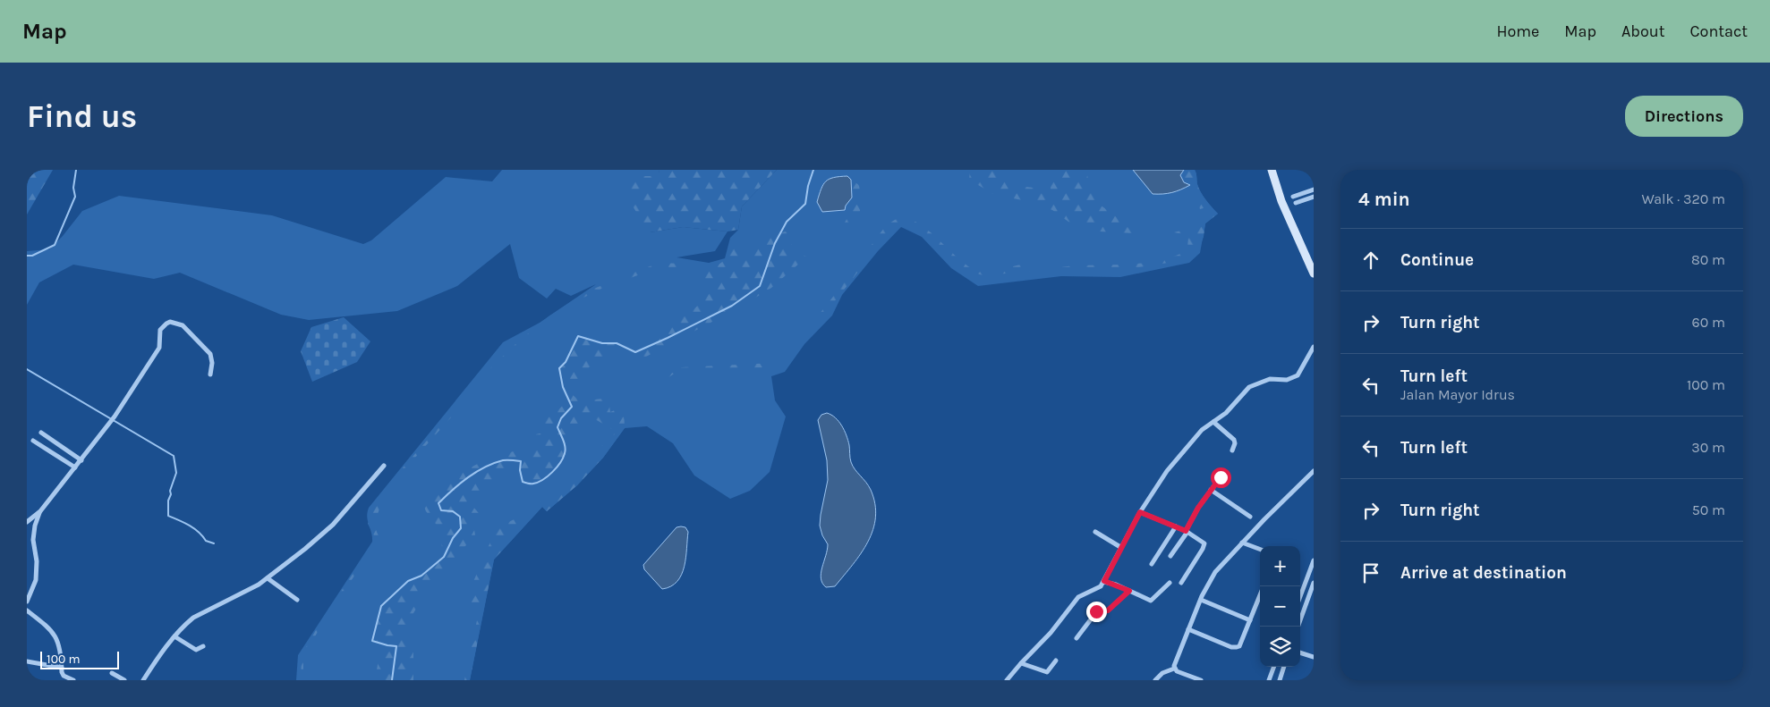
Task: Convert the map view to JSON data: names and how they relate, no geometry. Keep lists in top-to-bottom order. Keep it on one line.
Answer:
{"scale_bar":"100 m","page":{"header":"Map","nav":["Home","Map","About","Contact"],"buttons":"Directions","title":"Find us","heading":["4 min","Walk · 320 m"],"list":[["Continue","80 m"],["Turn right","60 m"],["Turn left","Jalan Mayor Idrus","100 m"],["Turn left","30 m"],["Turn right","50 m"],"Arrive at destination"],"map_buttons":["+","−"],"scale":"100 m"}}
